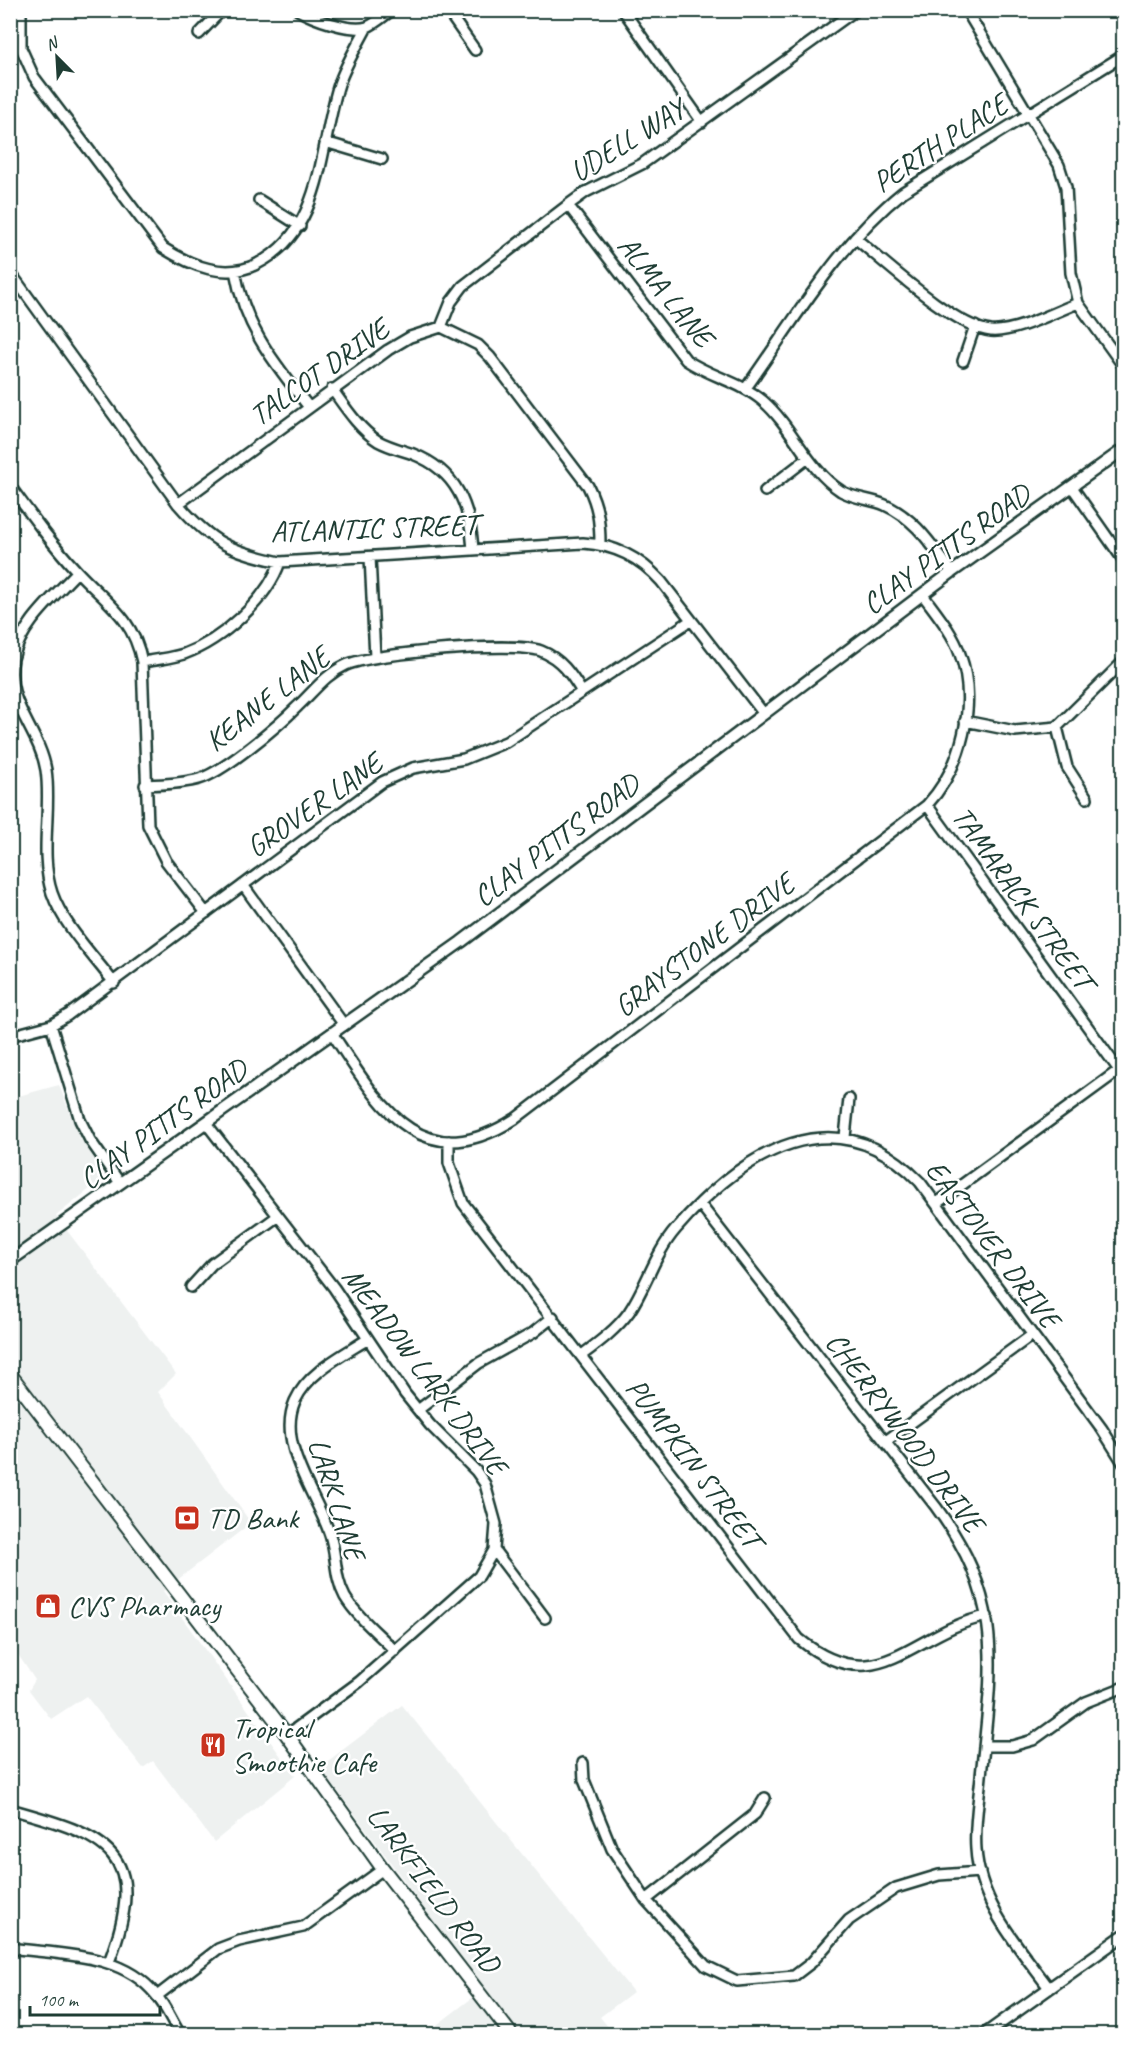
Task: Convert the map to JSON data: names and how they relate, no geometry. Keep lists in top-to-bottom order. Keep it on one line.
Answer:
{"streets":{"main road":["LARKFIELD ROAD"],"street":["UDELL WAY","PERTH PLACE","ALMA LANE","TALCOT DRIVE","ATLANTIC STREET","CLAY PITTS ROAD","KEANE LANE","GROVER LANE","TAMARACK STREET","GRAYSTONE DRIVE","EASTOVER DRIVE","MEADOW LARK DRIVE","CHERRYWOOD DRIVE","PUMPKIN STREET","LARK LANE"]},"crossings":[["UDELL WAY","ALMA LANE"],["UDELL WAY","TALCOT DRIVE"],["PERTH PLACE","ALMA LANE"],["ALMA LANE","CLAY PITTS ROAD"],["TALCOT DRIVE","ATLANTIC STREET"],["ATLANTIC STREET","CLAY PITTS ROAD"],["ATLANTIC STREET","GROVER LANE"],["CLAY PITTS ROAD","GRAYSTONE DRIVE"],["CLAY PITTS ROAD","MEADOW LARK DRIVE"],["KEANE LANE","GROVER LANE"],["TAMARACK STREET","GRAYSTONE DRIVE"],["GRAYSTONE DRIVE","PUMPKIN STREET"],["EASTOVER DRIVE","CHERRYWOOD DRIVE"],["EASTOVER DRIVE","PUMPKIN STREET"],["MEADOW LARK DRIVE","LARK LANE"],["MEADOW LARK DRIVE","LARKFIELD ROAD"],["CHERRYWOOD DRIVE","PUMPKIN STREET"]],"places":{"bank":["TD Bank"],"shop":["CVS Pharmacy"],"restaurant":["Tropical Smoothie Cafe"]},"scale_bar":"100 m","north":"top left"}
